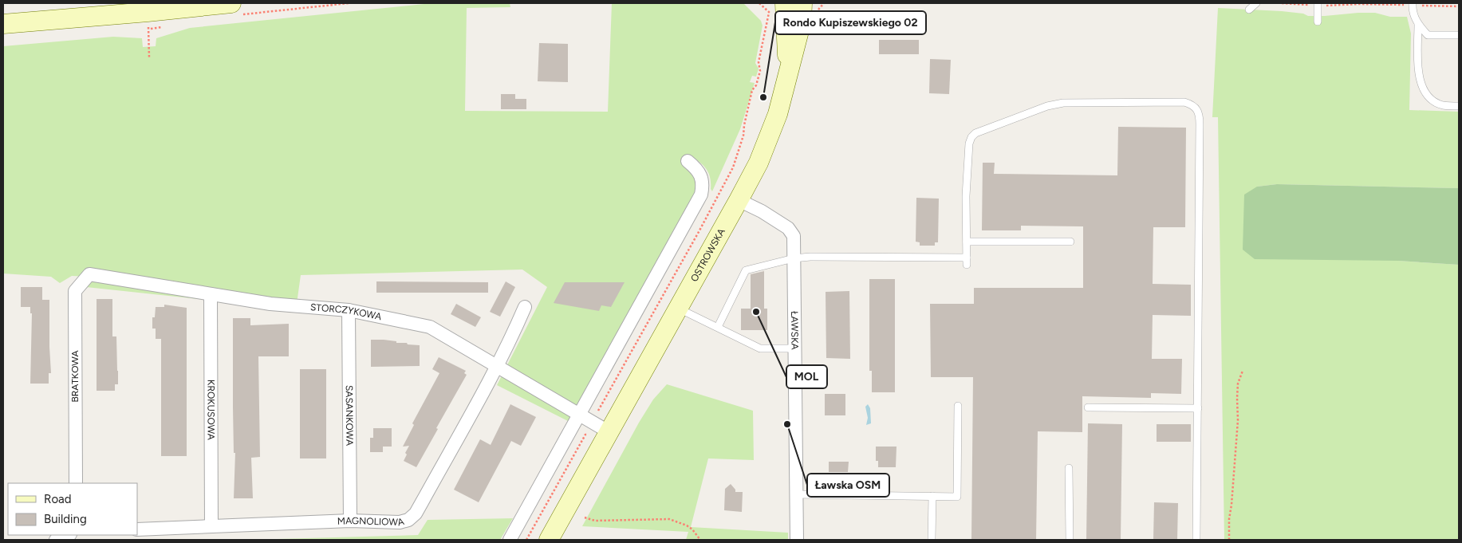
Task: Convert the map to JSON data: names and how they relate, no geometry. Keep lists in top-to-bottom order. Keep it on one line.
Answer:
{"streets":{"main road":["OSTROWSKA"],"street":["STORCZYKOWA","ŁAWSKA","BRATKOWA","KROKUSOWA","SASANKOWA","MAGNOLIOWA"]},"crossings":[["OSTROWSKA","ŁAWSKA"],["STORCZYKOWA","BRATKOWA"],["STORCZYKOWA","KROKUSOWA"],["STORCZYKOWA","SASANKOWA"],["STORCZYKOWA","MAGNOLIOWA"],["KROKUSOWA","MAGNOLIOWA"],["SASANKOWA","MAGNOLIOWA"]],"places":["Rondo Kupiszewskiego 02","MOL","Ławska OSM"],"legend":["Road","Building"]}
